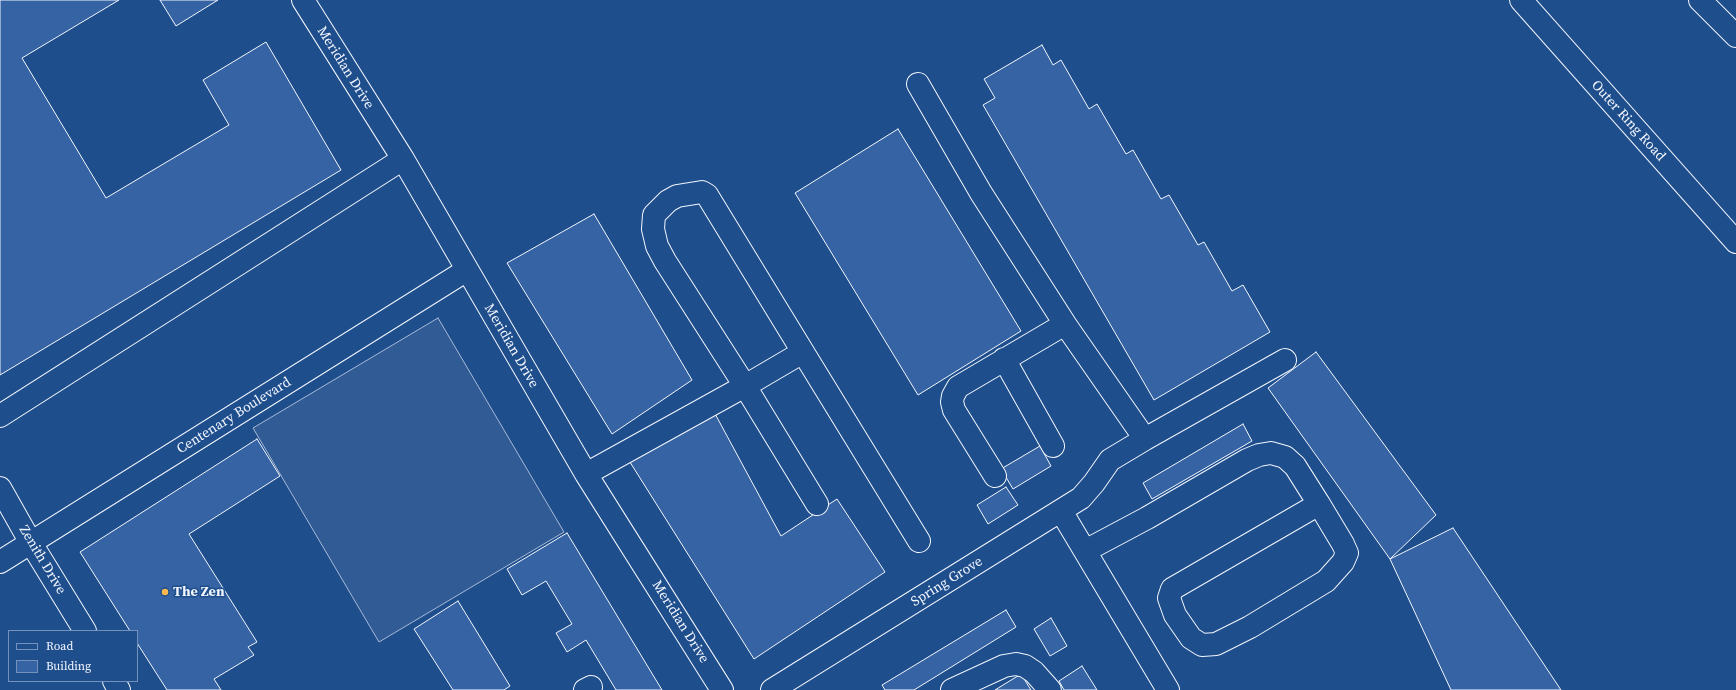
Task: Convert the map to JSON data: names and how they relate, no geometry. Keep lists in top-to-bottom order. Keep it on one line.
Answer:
{"streets":{"main road":["Meridian Drive","Outer Ring Road","Centenary Boulevard","Zenith Drive","Spring Grove"]},"crossings":[["Meridian Drive","Centenary Boulevard"],["Centenary Boulevard","Zenith Drive"]],"places":["The Zen"],"legend":["Road","Building"]}
